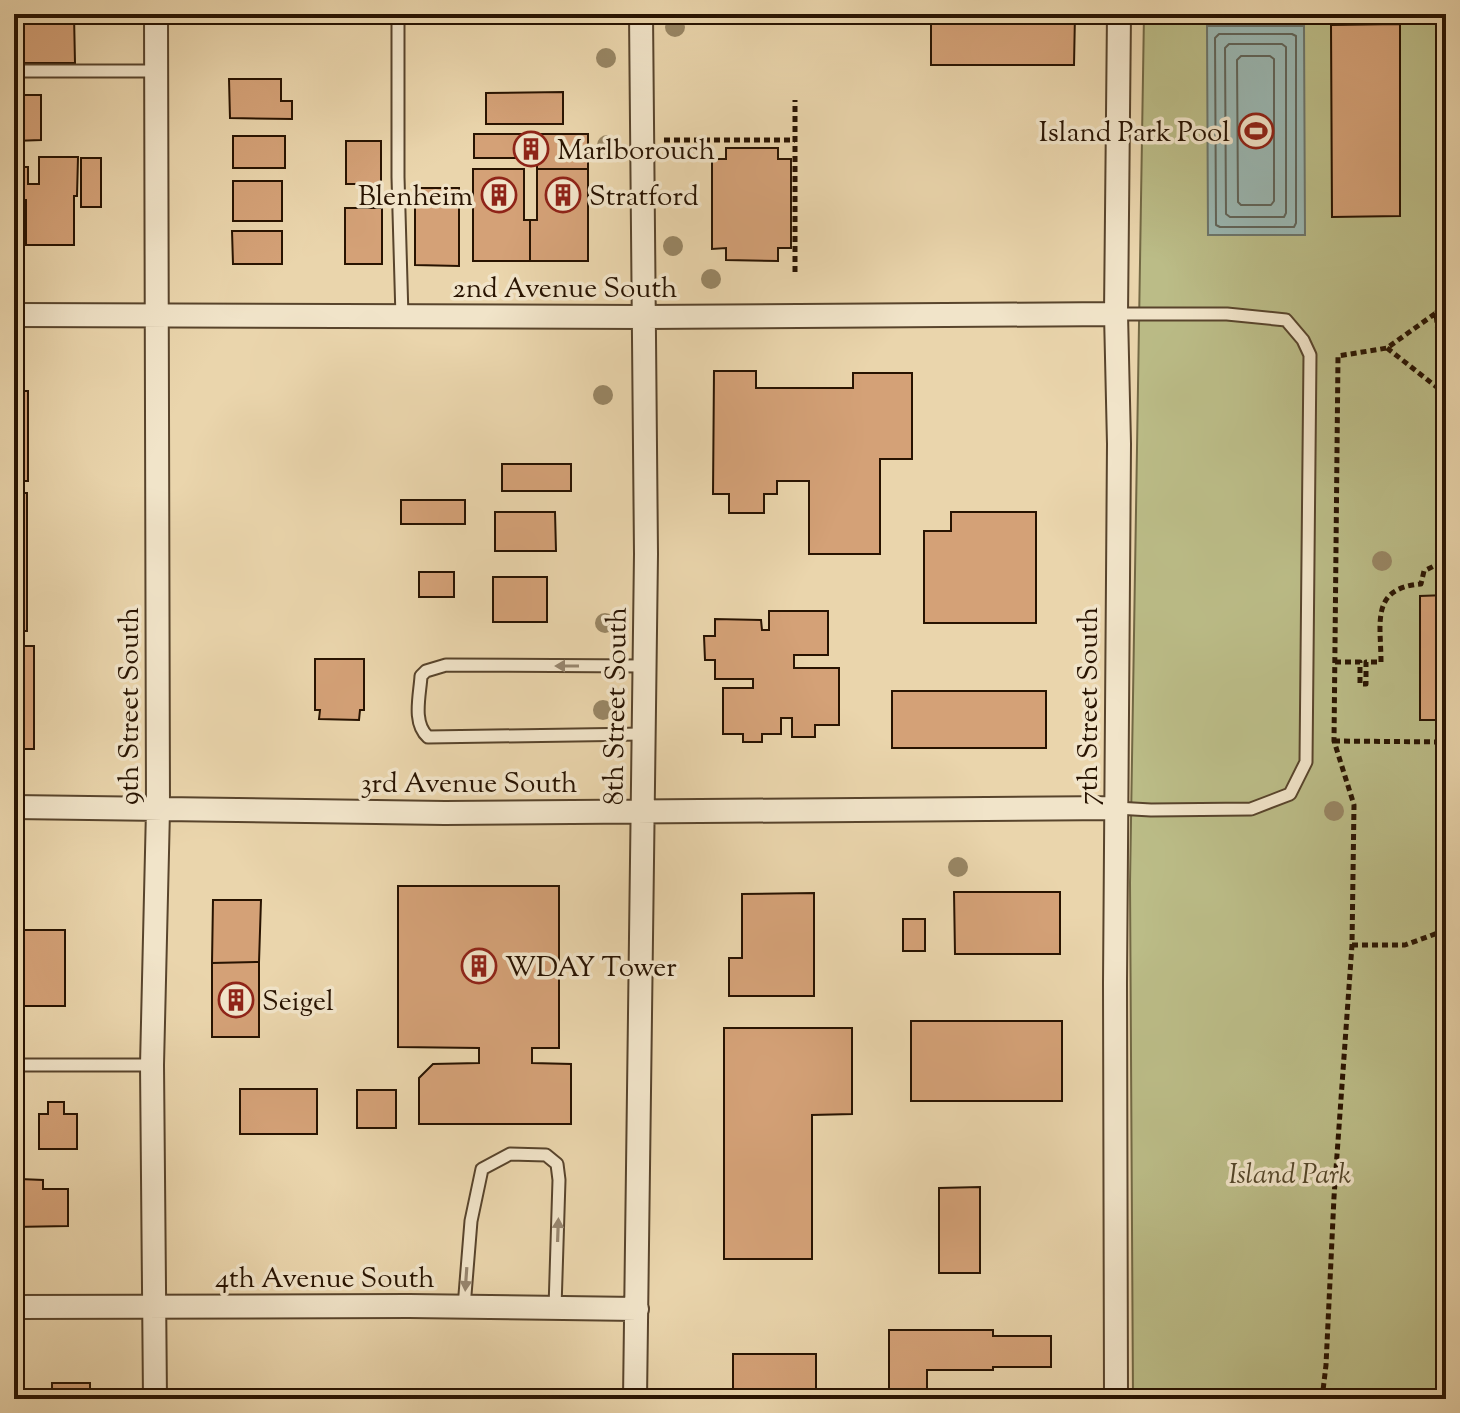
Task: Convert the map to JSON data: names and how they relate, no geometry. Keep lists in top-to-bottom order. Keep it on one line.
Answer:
{"streets":{"street":["2nd Avenue South","9th Street South","8th Street South","7th Street South","3rd Avenue South","4th Avenue South"]},"crossings":[["2nd Avenue South","9th Street South"],["2nd Avenue South","8th Street South"],["2nd Avenue South","7th Street South"],["9th Street South","3rd Avenue South"],["9th Street South","4th Avenue South"],["8th Street South","3rd Avenue South"],["8th Street South","4th Avenue South"],["7th Street South","3rd Avenue South"]],"parks":["Island Park"],"places":{"sports":["Island Park Pool"],"building":["Marlborouch","Blenheim","Stratford","WDAY Tower","Seigel"]}}
